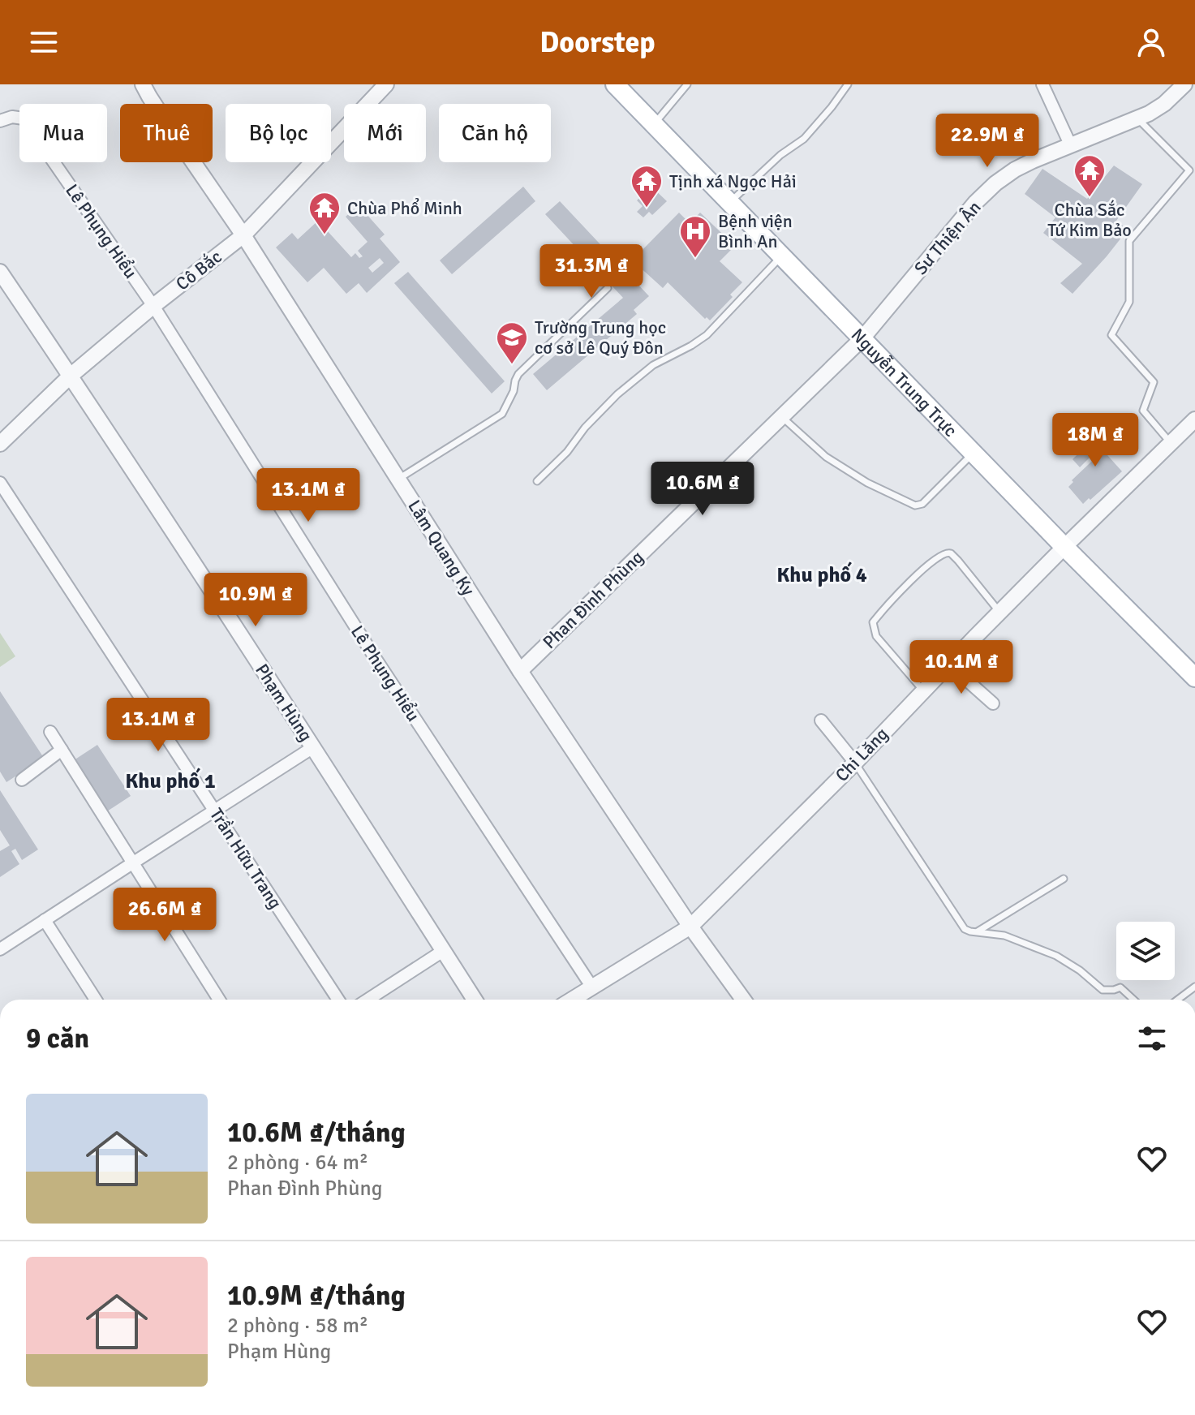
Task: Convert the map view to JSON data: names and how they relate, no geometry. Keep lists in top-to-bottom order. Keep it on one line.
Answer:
{"streets":{"main road":["Nguyễn Trung Trực"],"street":["Lê Phụng Hiểu","Sư Thiện Ân","Cô Bắc","Lâm Quang Ky","Phan Đình Phùng","Phạm Hùng","Chi Lăng","Trần Hữu Trang"]},"crossings":[["Lê Phụng Hiểu","Cô Bắc"],["Lê Phụng Hiểu","Chi Lăng"],["Sư Thiện Ân","Nguyễn Trung Trực"],["Sư Thiện Ân","Phan Đình Phùng"],["Cô Bắc","Lâm Quang Ky"],["Cô Bắc","Phạm Hùng"],["Nguyễn Trung Trực","Phan Đình Phùng"],["Nguyễn Trung Trực","Chi Lăng"],["Lâm Quang Ky","Phan Đình Phùng"],["Lâm Quang Ky","Chi Lăng"]],"districts":["Khu phố 4","Khu phố 1"],"places":{"temple":["Chùa Sắc Tứ Kim Bảo","Tịnh xá Ngọc Hải","Chùa Phổ Minh"],"hospital":["Bệnh viện Bình An"],"school or university":["Trường Trung học cơ sở Lê Quý Đôn"]},"page":{"header":"Doorstep","chip":["Mua","Thuê","Bộ lọc","Mới","Căn hộ"],"price":["22.9M ₫","31.3M ₫","18M ₫","10.6M ₫","13.1M ₫","10.9M ₫","10.1M ₫","13.1M ₫","26.6M ₫"],"heading":"9 căn","list":[{"name":"10.6M ₫/tháng","note":"2 phòng · 64 m² · Phan Đình Phùng"},{"name":"10.9M ₫/tháng","note":"2 phòng · 58 m² · Phạm Hùng"}]}}
